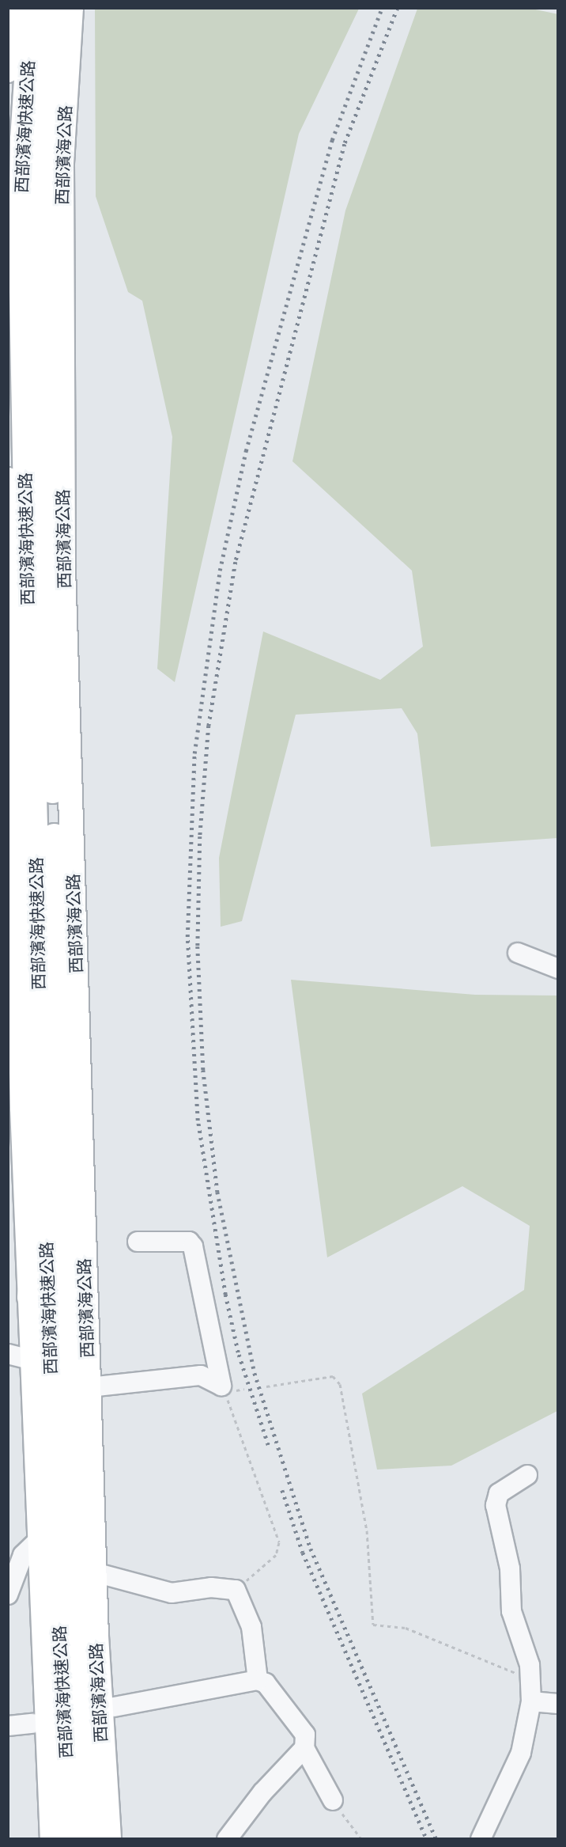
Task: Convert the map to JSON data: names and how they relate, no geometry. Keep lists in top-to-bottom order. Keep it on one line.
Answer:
{"streets":{"highway":["西部濱海快速公路"],"main road":["西部濱海公路"]}}
